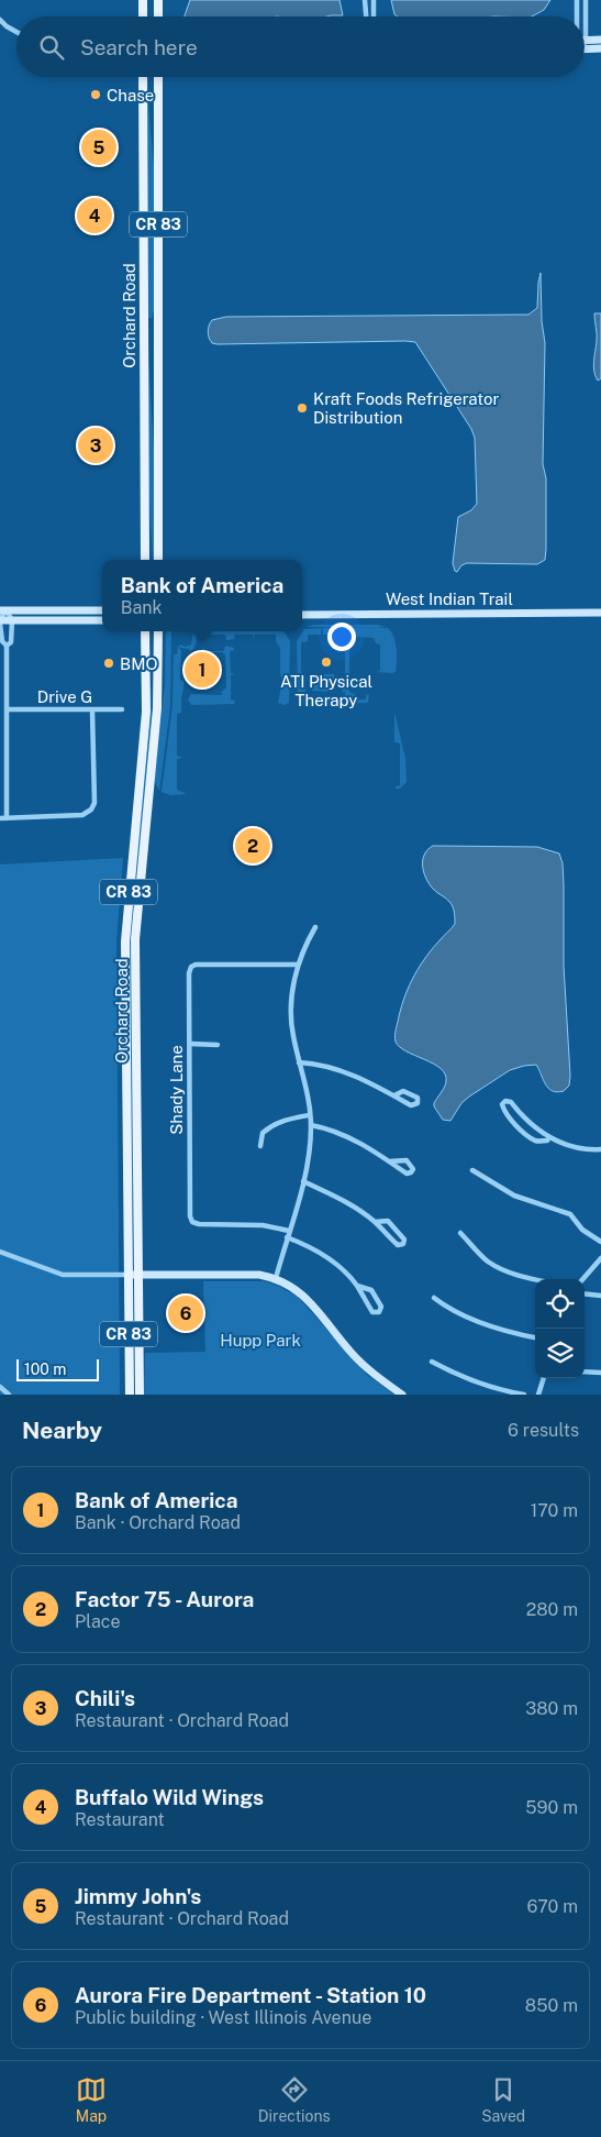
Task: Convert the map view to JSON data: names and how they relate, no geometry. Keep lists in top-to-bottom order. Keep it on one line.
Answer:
{"streets":{"main road":["CR 83","Orchard Road"],"street":["West Indian Trail","Drive G","Shady Lane"]},"parks":["Hupp Park"],"places":["Chase","Kraft Foods Refrigerator Distribution","ATI Physical Therapy","BMO"],"scale_bar":"100 m","page":{"search":"Search here","pins":["5","4","3","1","2","6"],"popup":["Bank of America","Bank"],"scale":"100 m","heading":["Nearby","6 results"],"list":[{"mark":"1","name":"Bank of America","note":"Bank · Orchard Road","value":"170 m"},{"mark":"2","name":"Factor 75 - Aurora","note":"Place","value":"280 m"},{"mark":"3","name":"Chili's","note":"Restaurant · Orchard Road","value":"380 m"},{"mark":"4","name":"Buffalo Wild Wings","note":"Restaurant","value":"590 m"},{"mark":"5","name":"Jimmy John's","note":"Restaurant · Orchard Road","value":"670 m"},{"mark":"6","name":"Aurora Fire Department - Station 10","note":"Public building · West Illinois Avenue","value":"850 m"}],"nav":["Map","Directions","Saved"]}}
